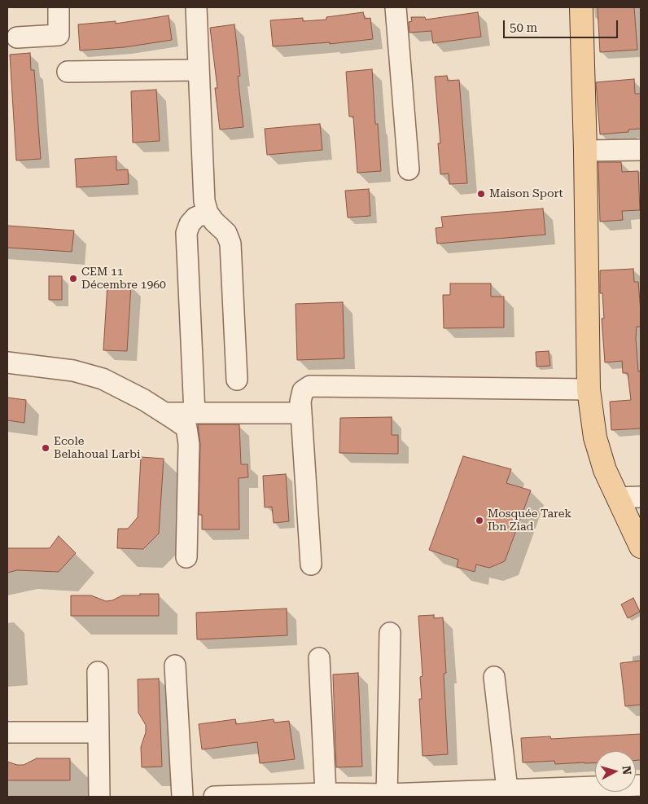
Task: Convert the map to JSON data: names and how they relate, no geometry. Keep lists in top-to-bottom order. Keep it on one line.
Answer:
{"places":["Maison Sport","CEM 11 Décembre 1960","Ecole Belahoual Larbi","Mosquée Tarek Ibn Ziad"],"scale_bar":"50 m","north":"right"}
